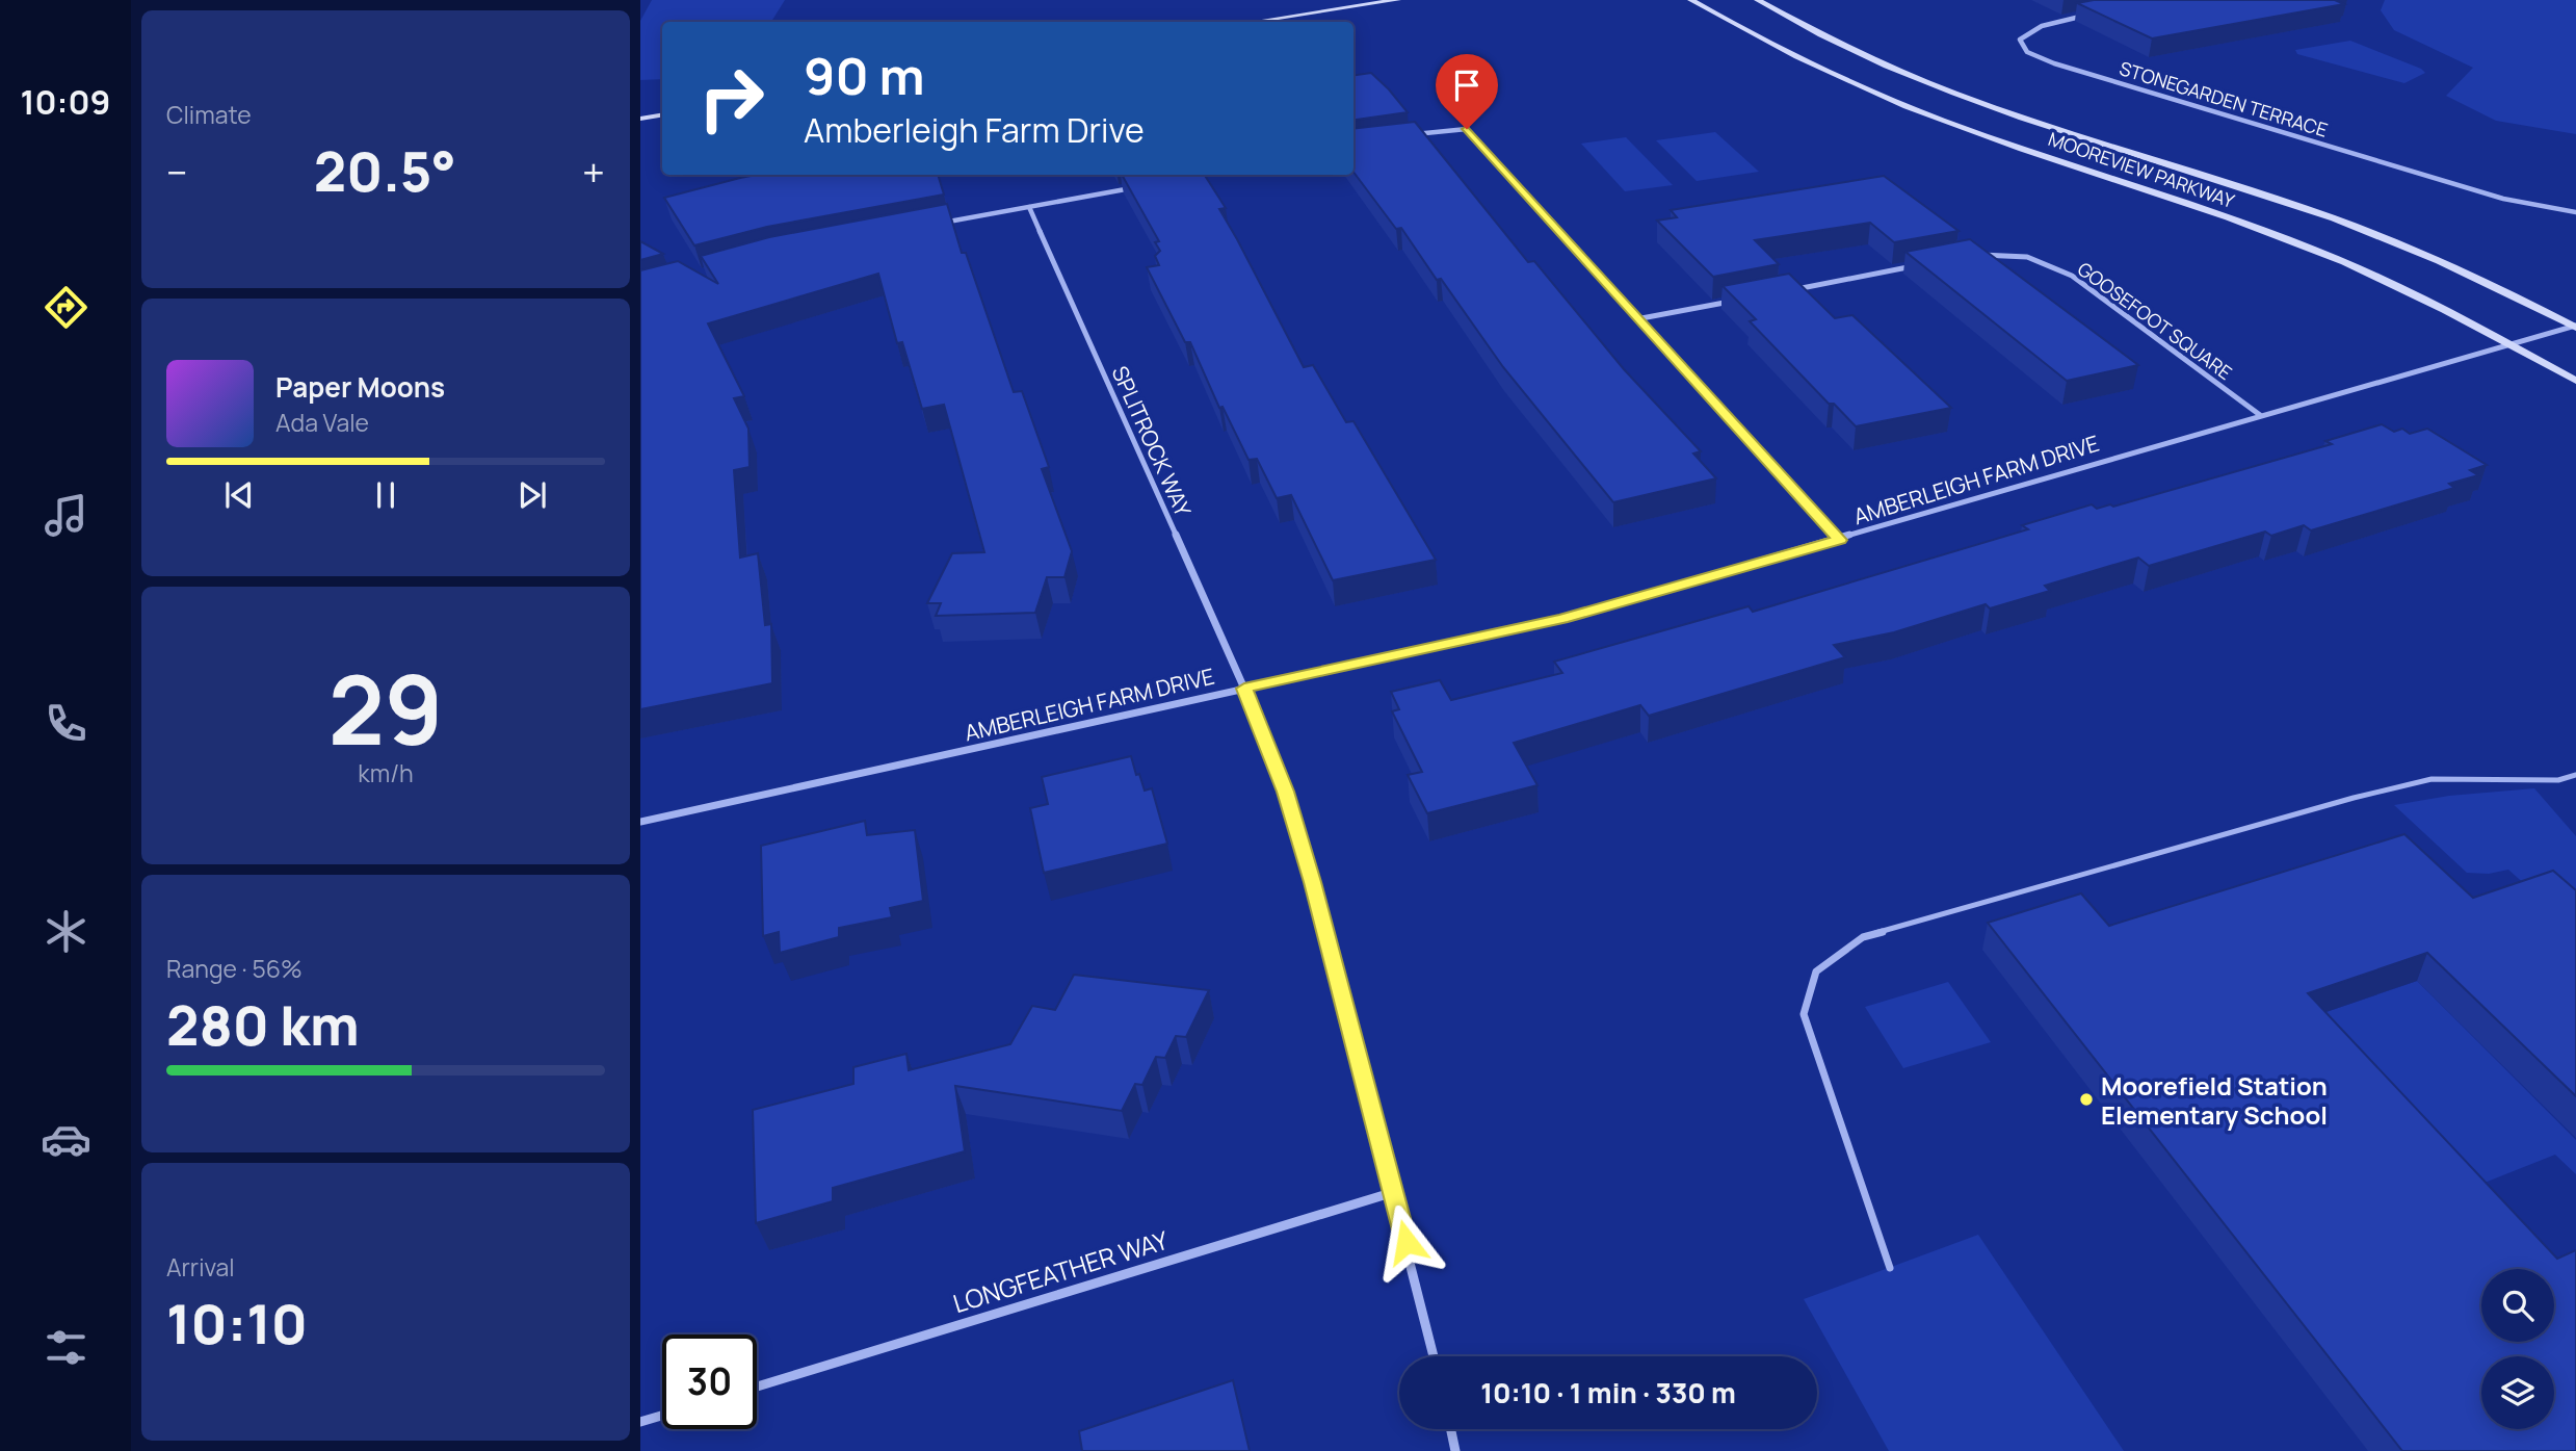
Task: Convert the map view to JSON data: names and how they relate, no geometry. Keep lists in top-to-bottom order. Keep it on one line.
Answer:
{"streets":{"main road":["MOOREVIEW PARKWAY"],"street":["STONEGARDEN TERRACE","GOOSEFOOT SQUARE","SPLITROCK WAY","AMBERLEIGH FARM DRIVE","LONGFEATHER WAY"]},"crossings":[["MOOREVIEW PARKWAY","AMBERLEIGH FARM DRIVE"],["GOOSEFOOT SQUARE","AMBERLEIGH FARM DRIVE"],["SPLITROCK WAY","AMBERLEIGH FARM DRIVE"],["SPLITROCK WAY","LONGFEATHER WAY"]],"places":["Moorefield Station Elementary School"],"page":{"tabs":"10:09","tile":["Climate",["29","km/h"],["Range · 56%","280 km"],["Arrival","10:10"]],"turn":["90 m","Amberleigh Farm Drive"],"heat":["−","20.5°","+"],"song":["Paper Moons","Ada Vale"],"limit":"30","trip":"10:10 · 1 min · 330 m"}}
